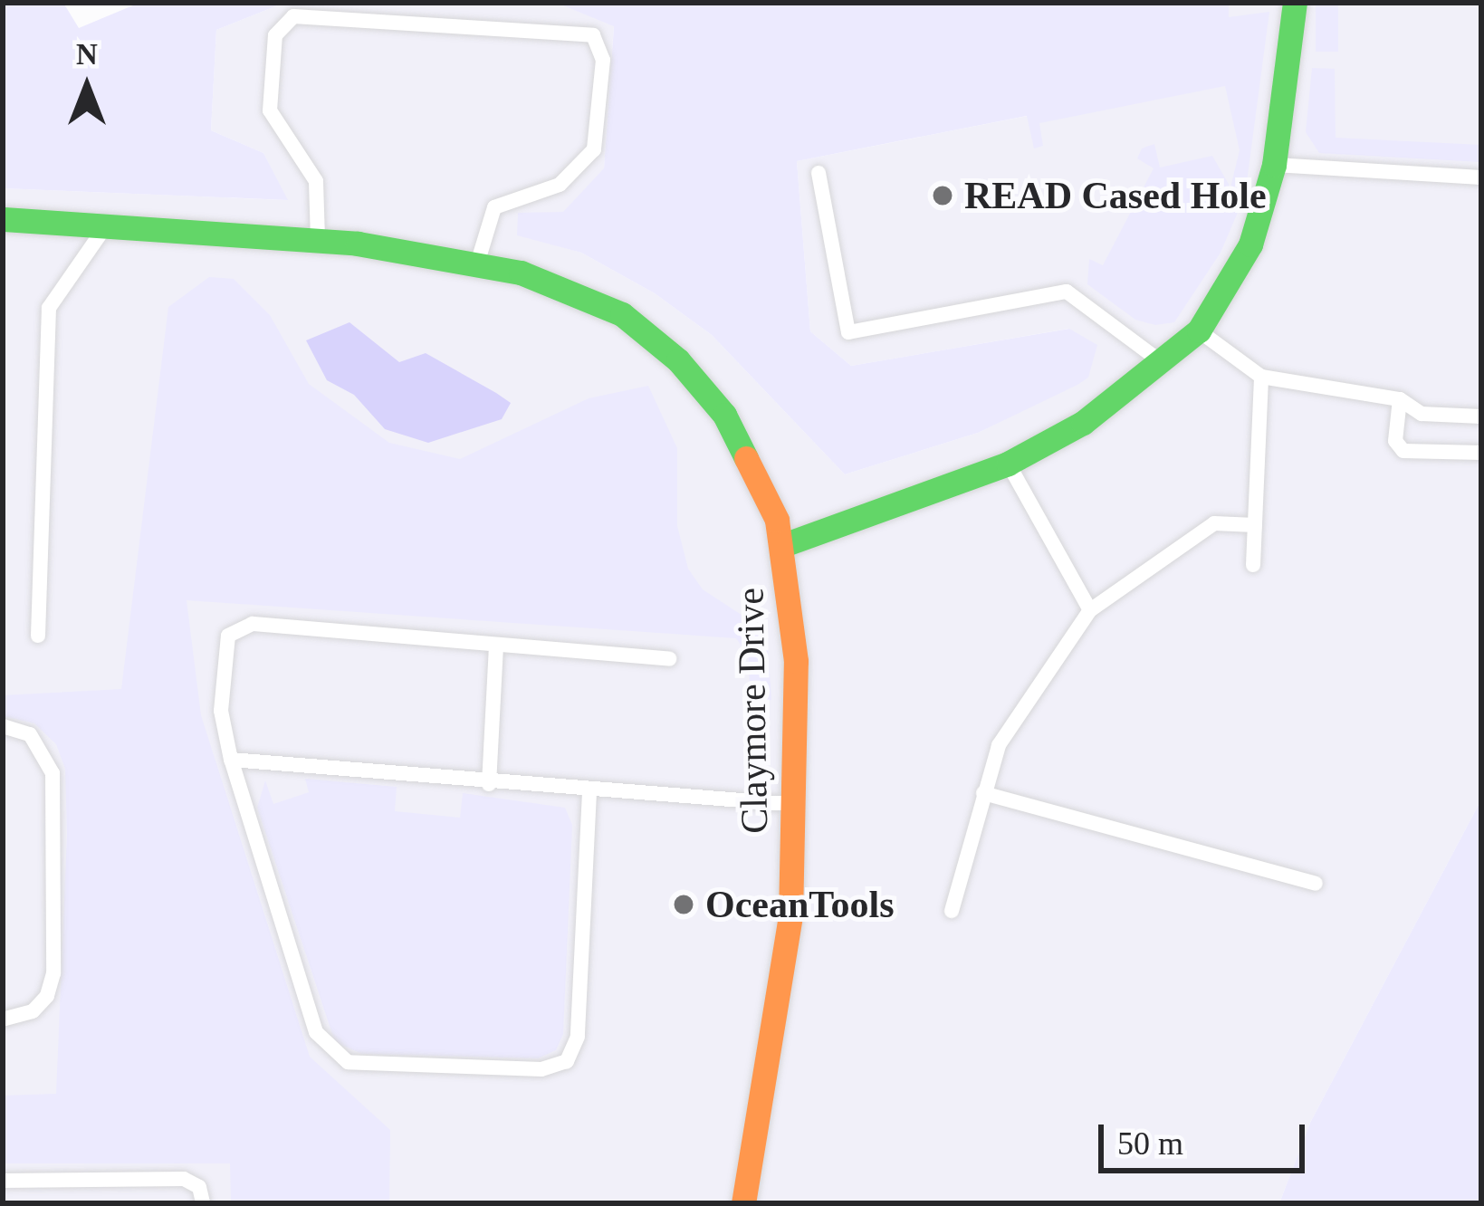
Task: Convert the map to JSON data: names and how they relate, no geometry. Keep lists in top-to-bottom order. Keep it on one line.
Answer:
{"streets":{"street":["Claymore Drive"]},"places":["READ Cased Hole","OceanTools"],"scale_bar":"50 m","north":"top"}
